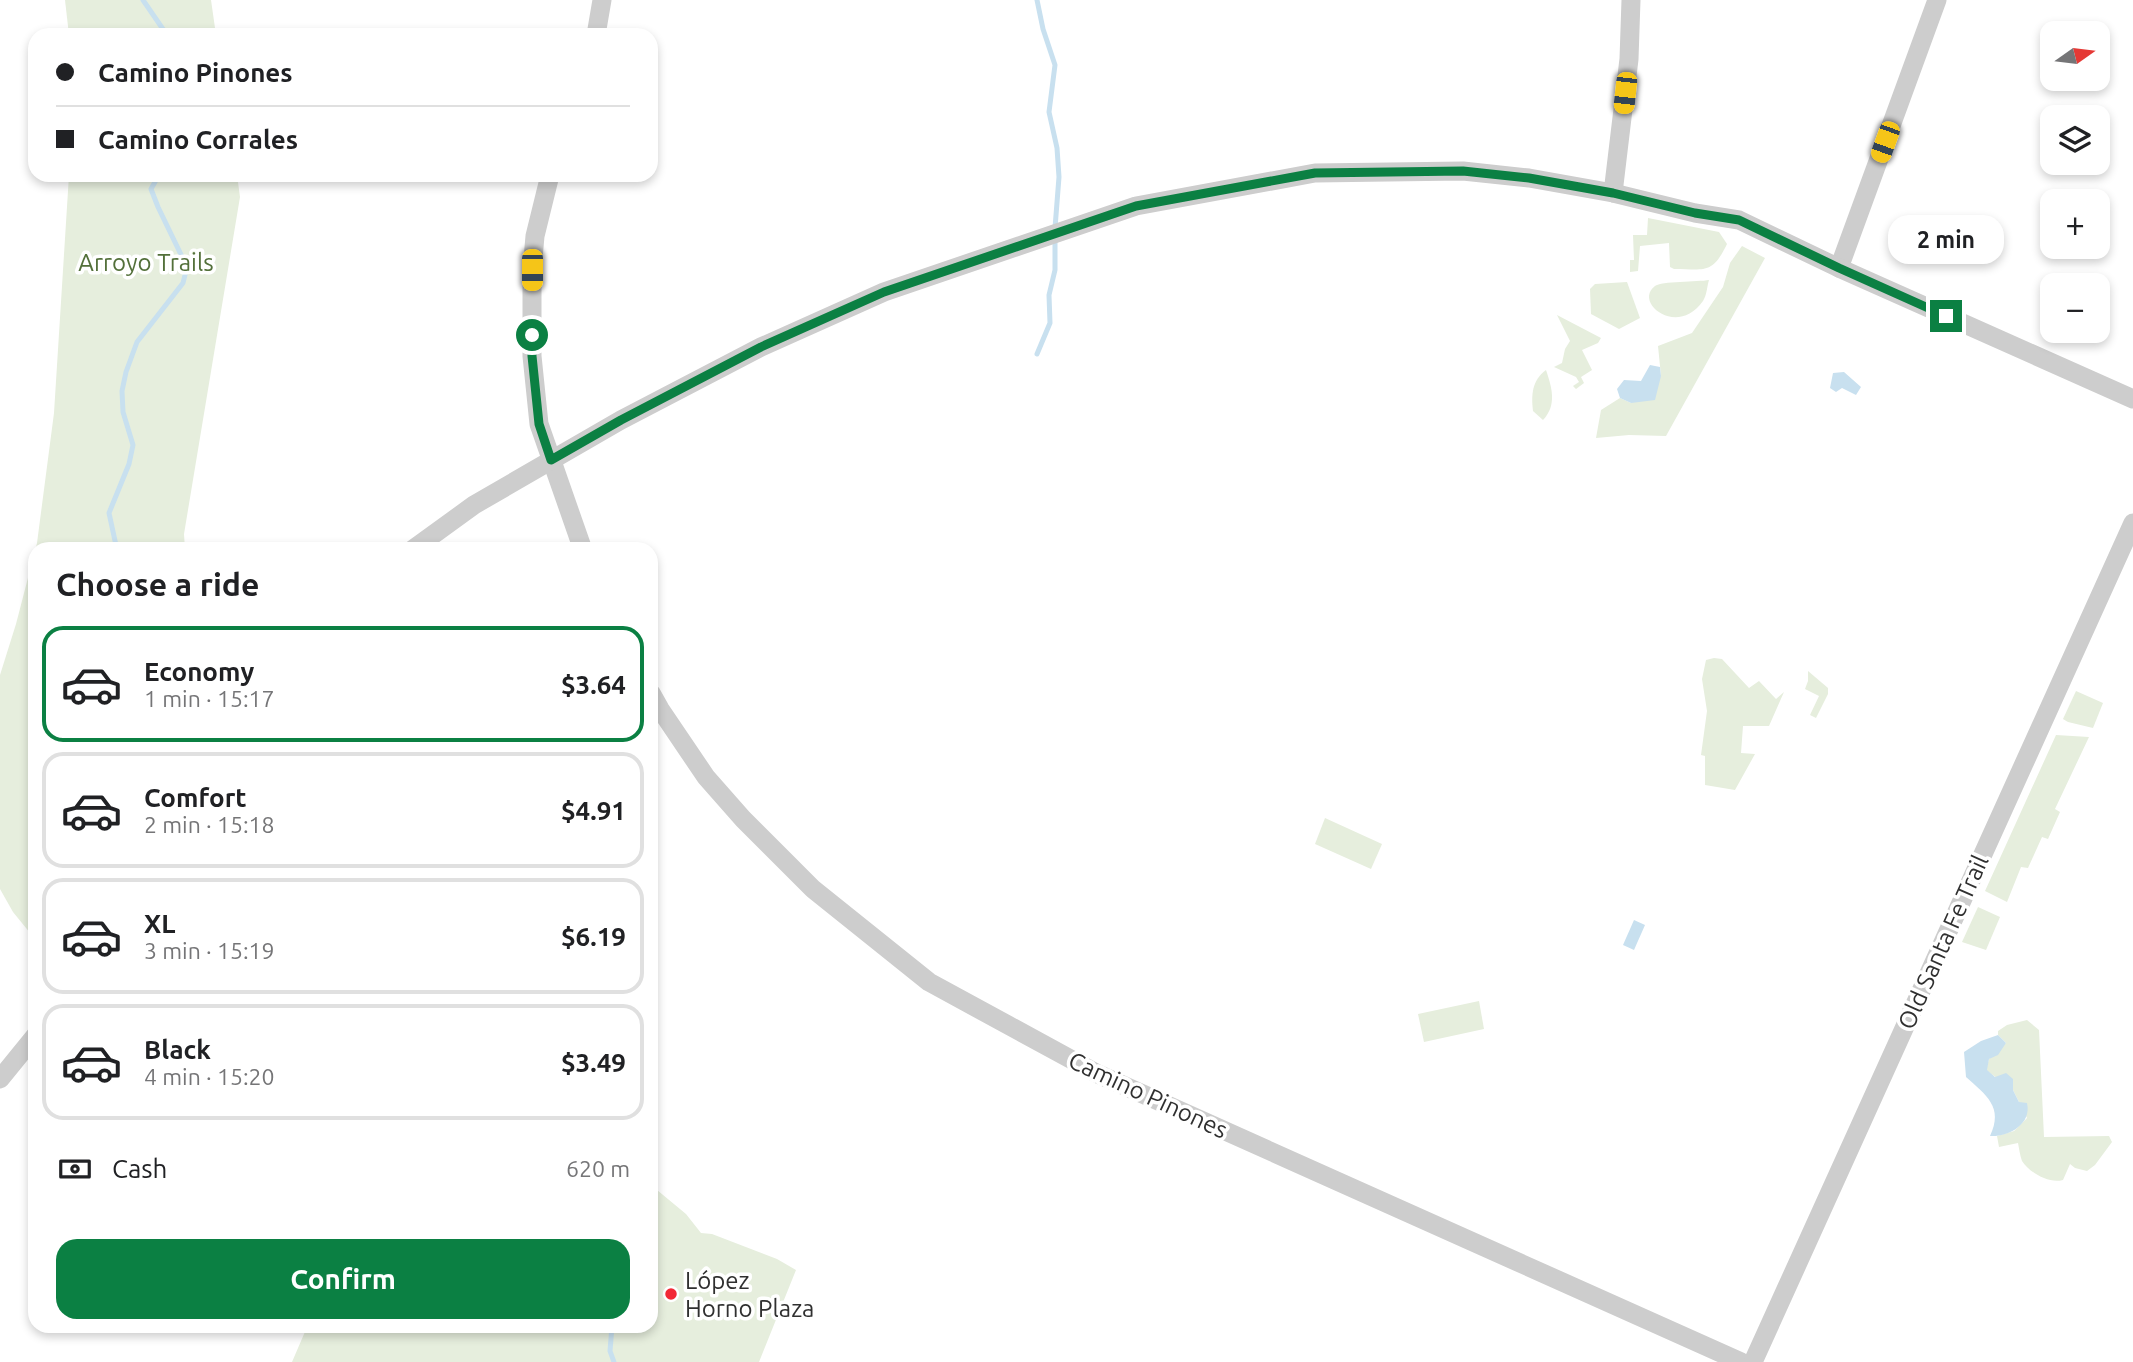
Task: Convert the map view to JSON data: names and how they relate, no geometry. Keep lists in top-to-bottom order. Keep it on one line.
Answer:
{"streets":{"street":["Old Santa Fe Trail","Camino Pinones"]},"parks":["Arroyo Trails"],"places":["López Horno Plaza"],"north":"right","page":{"map_buttons":["+","−"],"banner":["Camino Pinones","Camino Corrales"],"bubble":"2 min","heading":"Choose a ride","list":[{"name":"Economy","note":"1 min · 15:17","value":"$3.64"},{"name":"Comfort","note":"2 min · 15:18","value":"$4.91"},{"name":"XL","note":"3 min · 15:19","value":"$6.19"},{"name":"Black","note":"4 min · 15:20","value":"$3.49"}],"pay":["Cash","620 m"],"buttons":"Confirm"}}
